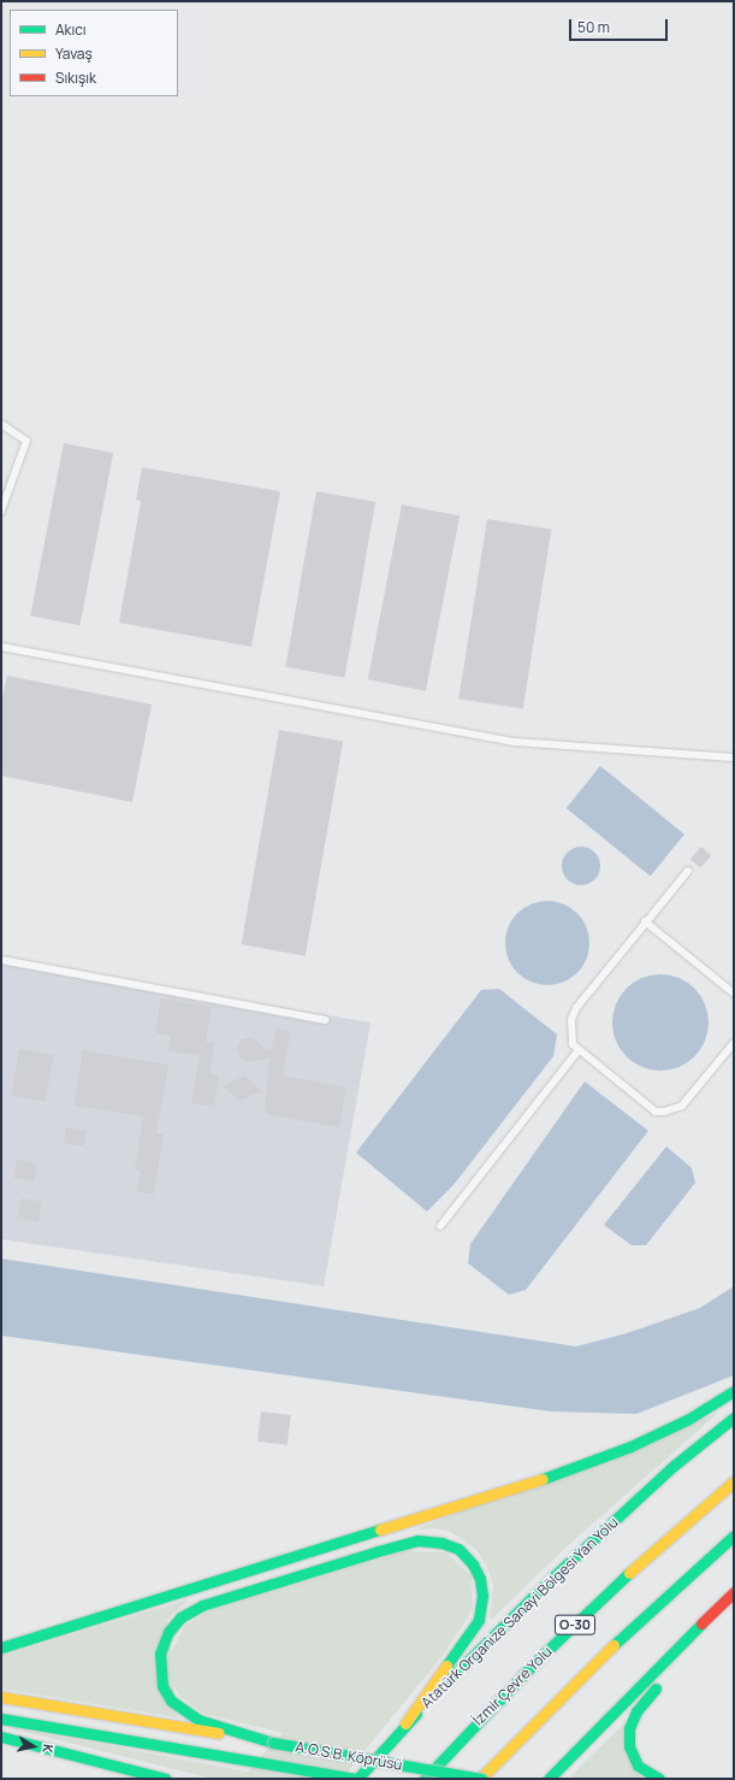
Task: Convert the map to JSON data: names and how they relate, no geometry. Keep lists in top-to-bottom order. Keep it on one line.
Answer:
{"streets":{"main road":["Atatürk Organize Sanayi Bölgesi Yan Yolu","O-30","İzmir Çevre Yolu","A.O.S.B. Köprüsü"]},"crossings":[["Atatürk Organize Sanayi Bölgesi Yan Yolu","A.O.S.B. Köprüsü"],["O-30","A.O.S.B. Köprüsü"]],"legend":["Akıcı","Yavaş","Sıkışık"],"scale_bar":"50 m","north":"right"}
